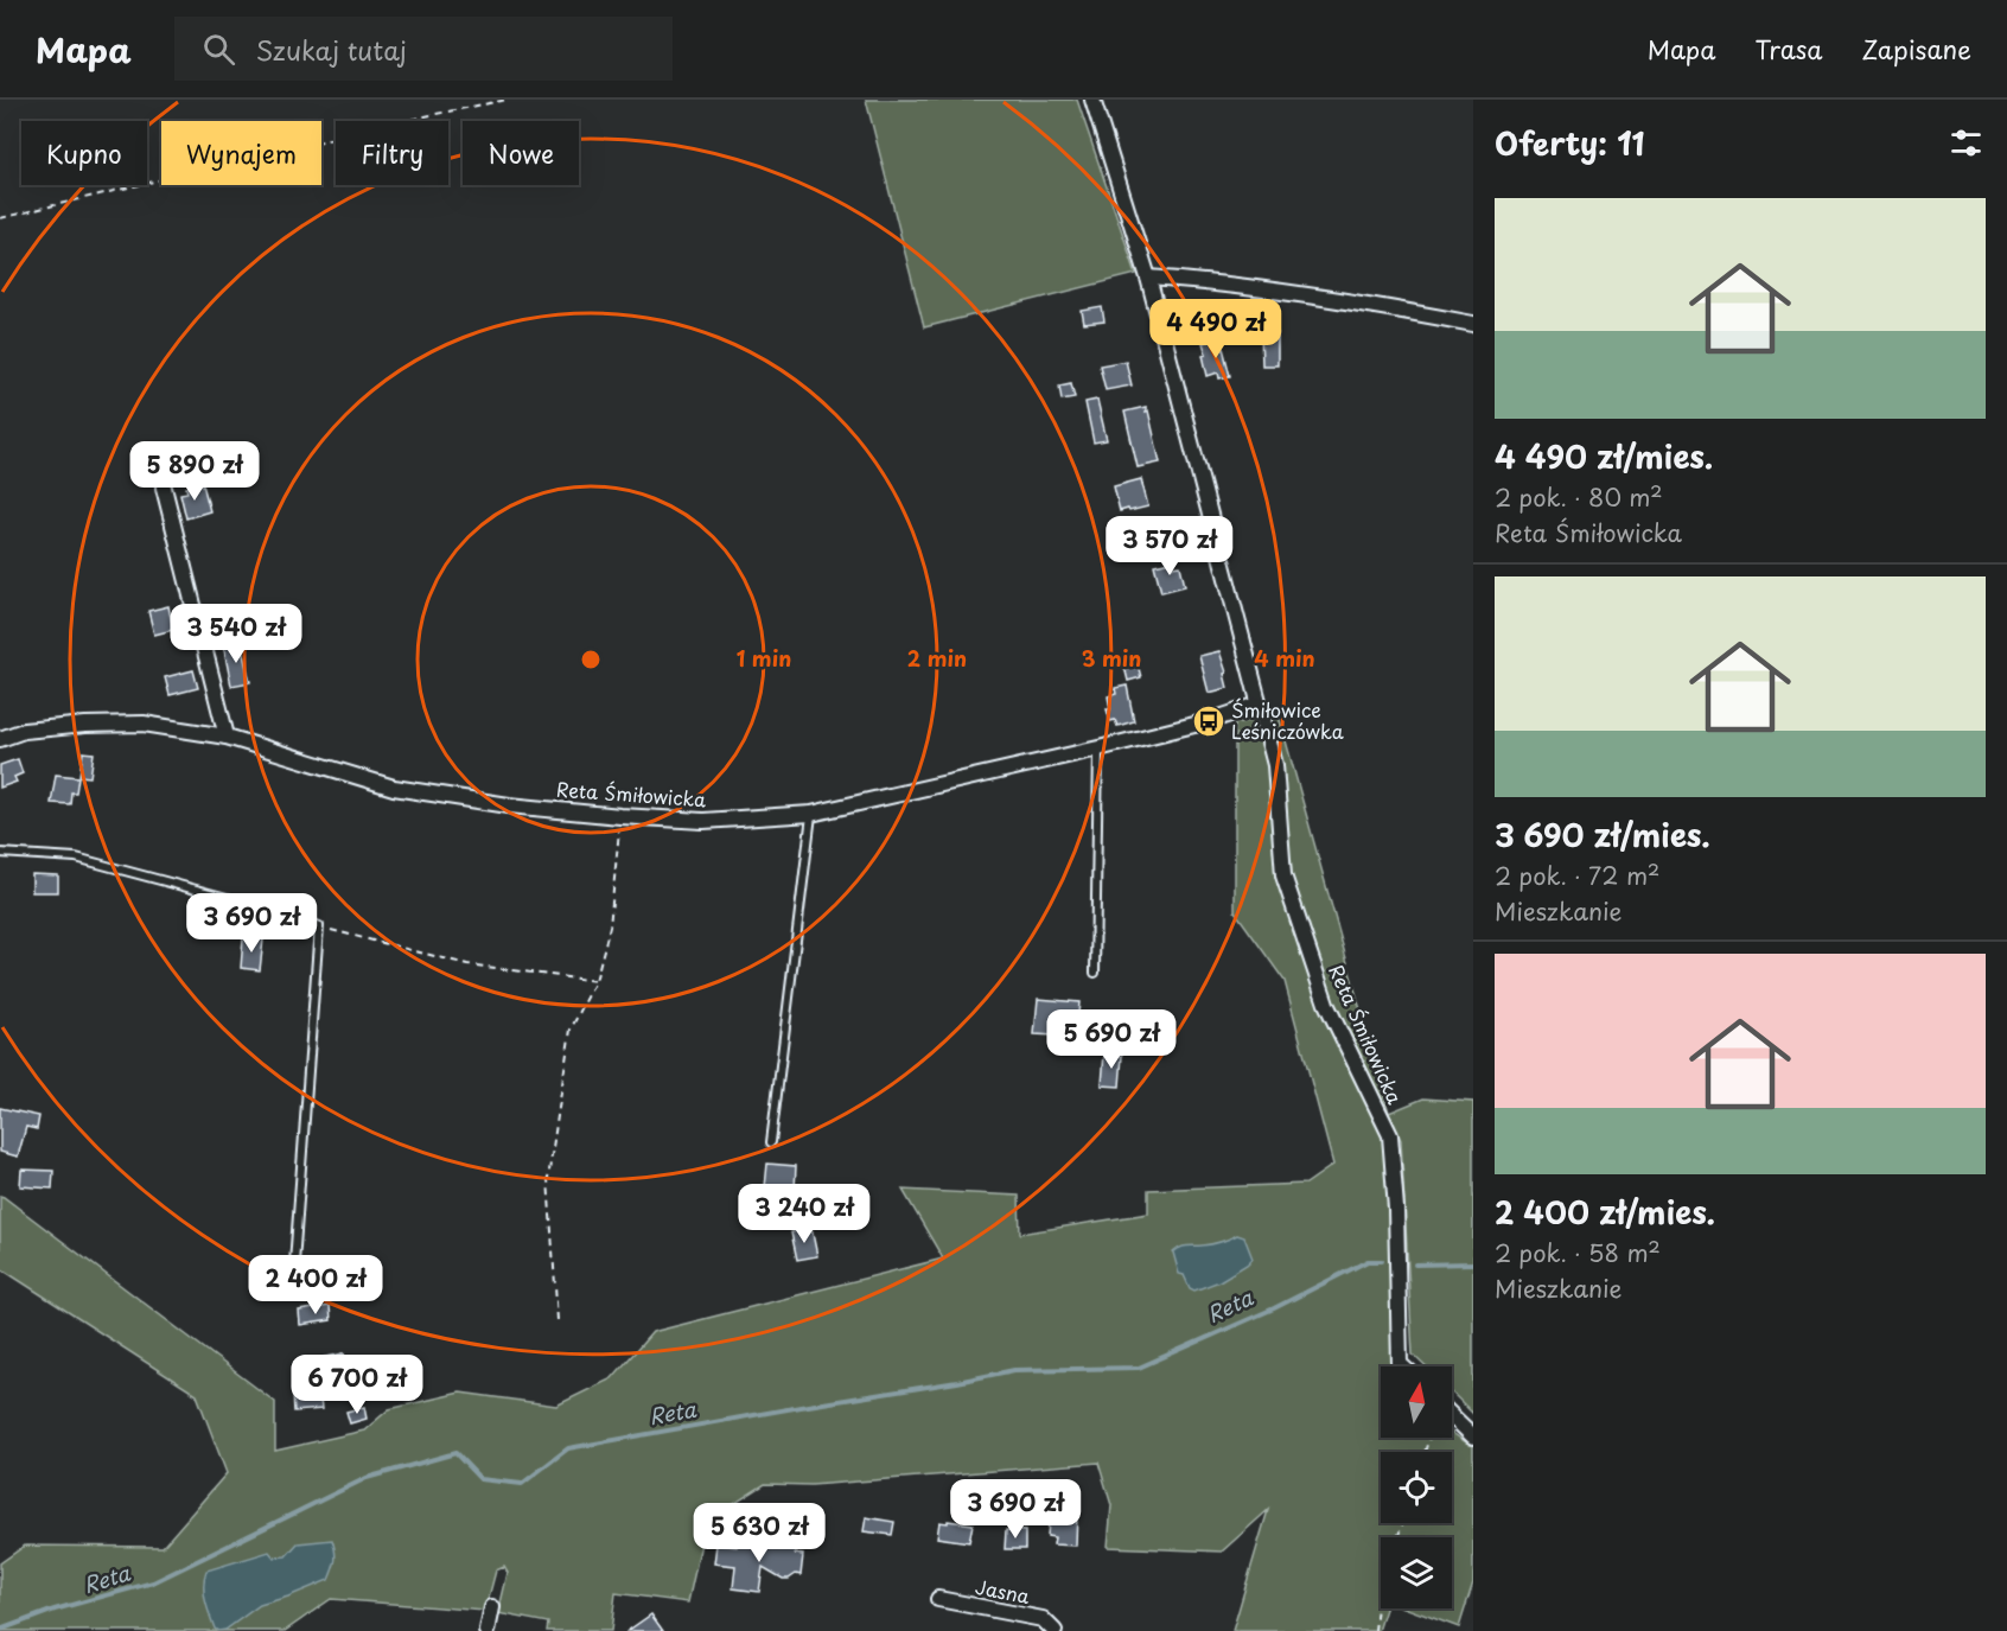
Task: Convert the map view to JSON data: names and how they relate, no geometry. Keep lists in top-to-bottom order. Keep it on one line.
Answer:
{"streets":{"street":["Reta Śmiłowicka","Jasna"]},"water":["Reta"],"places":{"bus stop":["Śmiłowice Leśniczówka"]},"north":"top","page":{"header":"Mapa","search":"Szukaj tutaj","nav":["Mapa","Trasa","Zapisane"],"heading":"Oferty: 11","chip":["Kupno","Wynajem","Filtry","Nowe"],"list":[{"name":"4 490 zł/mies.","note":"2 pok. · 80 m² · Reta Śmiłowicka"},{"name":"3 690 zł/mies.","note":"2 pok. · 72 m² · Mieszkanie"},{"name":"2 400 zł/mies.","note":"2 pok. · 58 m² · Mieszkanie"}],"price":["4 490 zł","5 890 zł","3 570 zł","3 540 zł","3 690 zł","5 690 zł","3 240 zł","2 400 zł","6 700 zł","3 690 zł","5 630 zł"]},"rings":["1 min","2 min","3 min","4 min"]}
